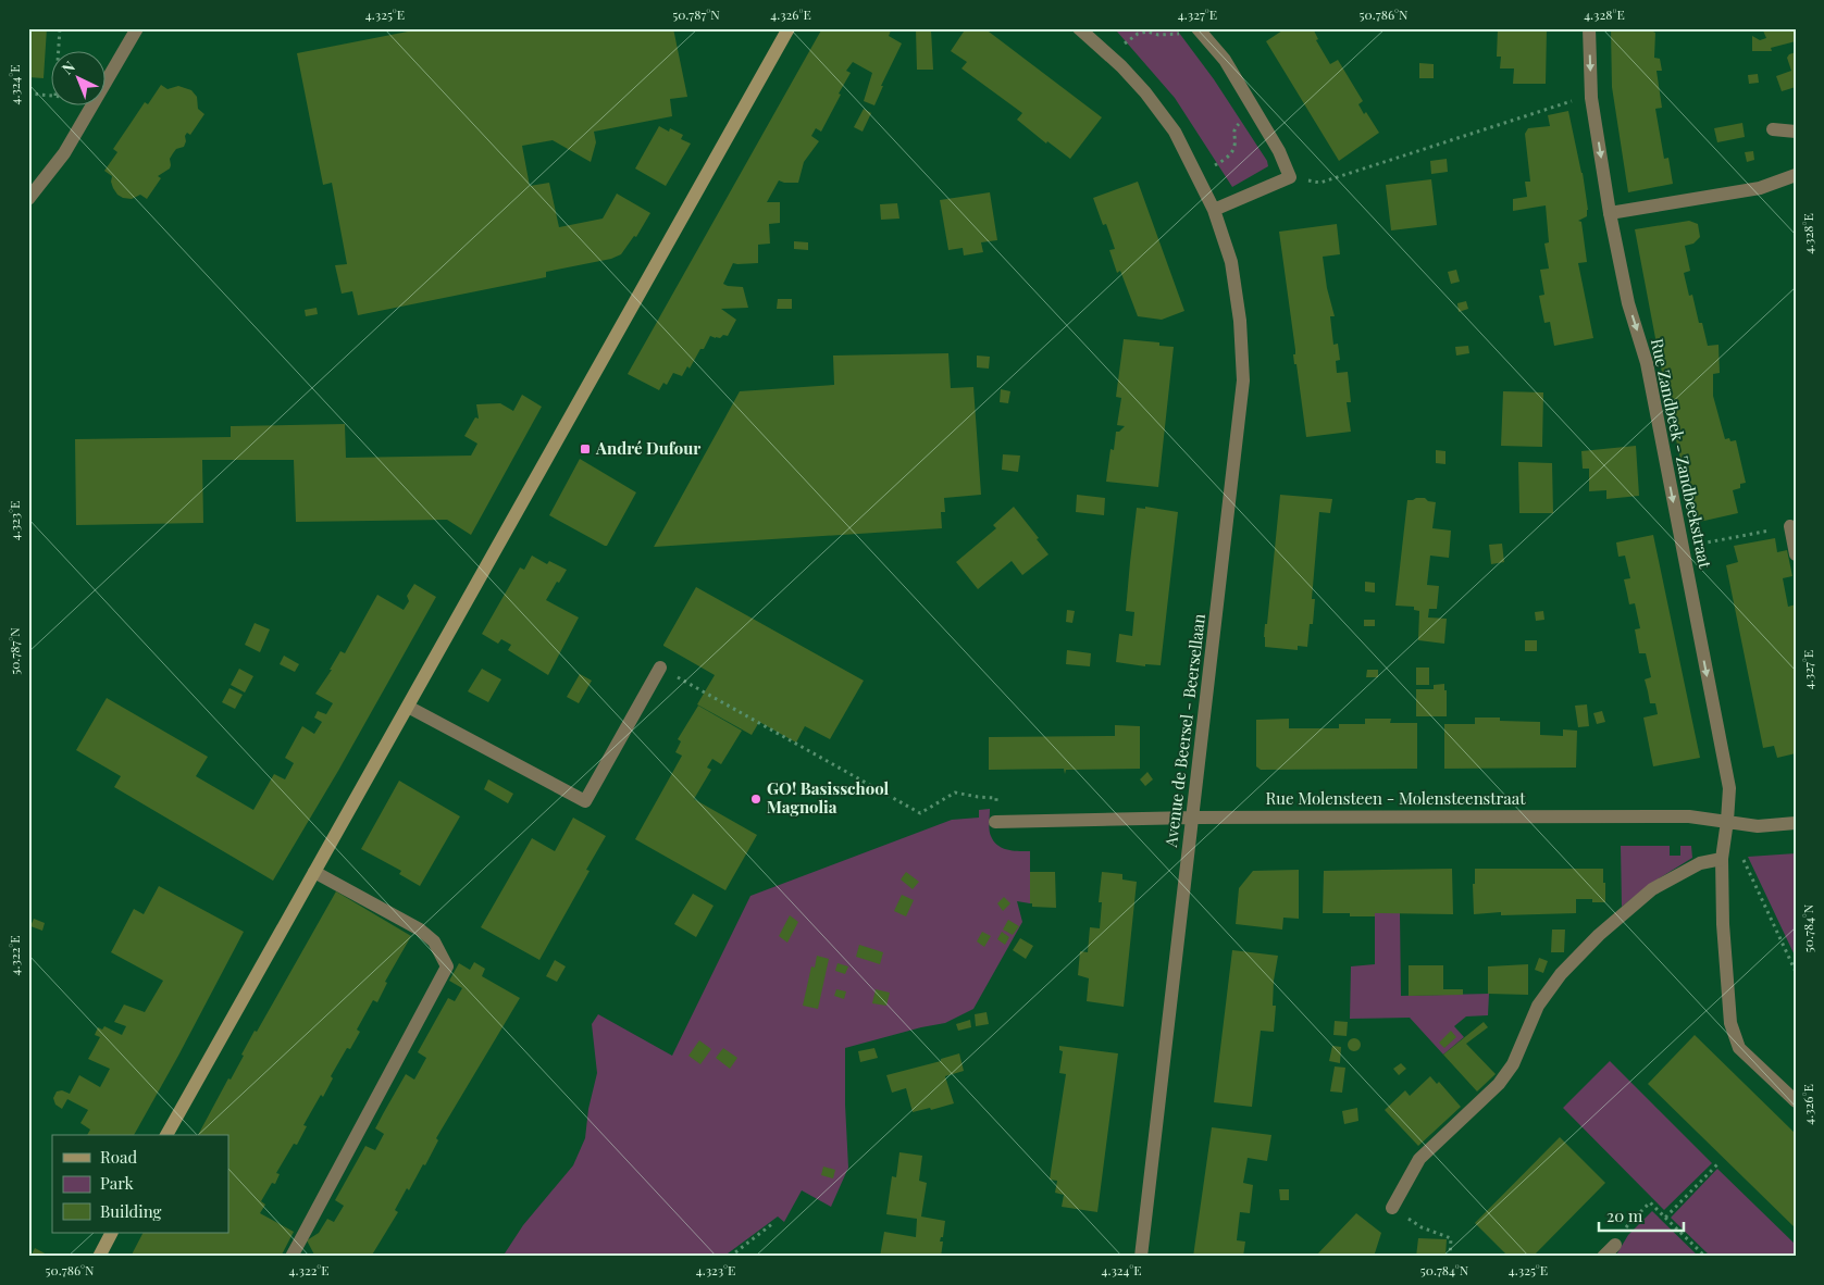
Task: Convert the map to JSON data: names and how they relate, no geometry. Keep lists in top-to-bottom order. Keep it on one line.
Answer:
{"streets":{"street":["Rue Zandbeek - Zandbeekstraat","Avenue de Beersel - Beersellaan","Rue Molensteen - Molensteenstraat"]},"crossings":[["Rue Zandbeek - Zandbeekstraat","Rue Molensteen - Molensteenstraat"],["Avenue de Beersel - Beersellaan","Rue Molensteen - Molensteenstraat"]],"one_way":["Rue Zandbeek - Zandbeekstraat"],"places":{"transit":["André Dufour"],"other":["GO! Basisschool Magnolia"]},"legend":["Road","Park","Building"],"scale_bar":"20 m","north":"top left","coordinates":["4.325°E","50.787°N","4.326°E","4.327°E","50.786°N","4.328°E","4.324°E","4.323°E","50.784°N","4.322°E"]}
